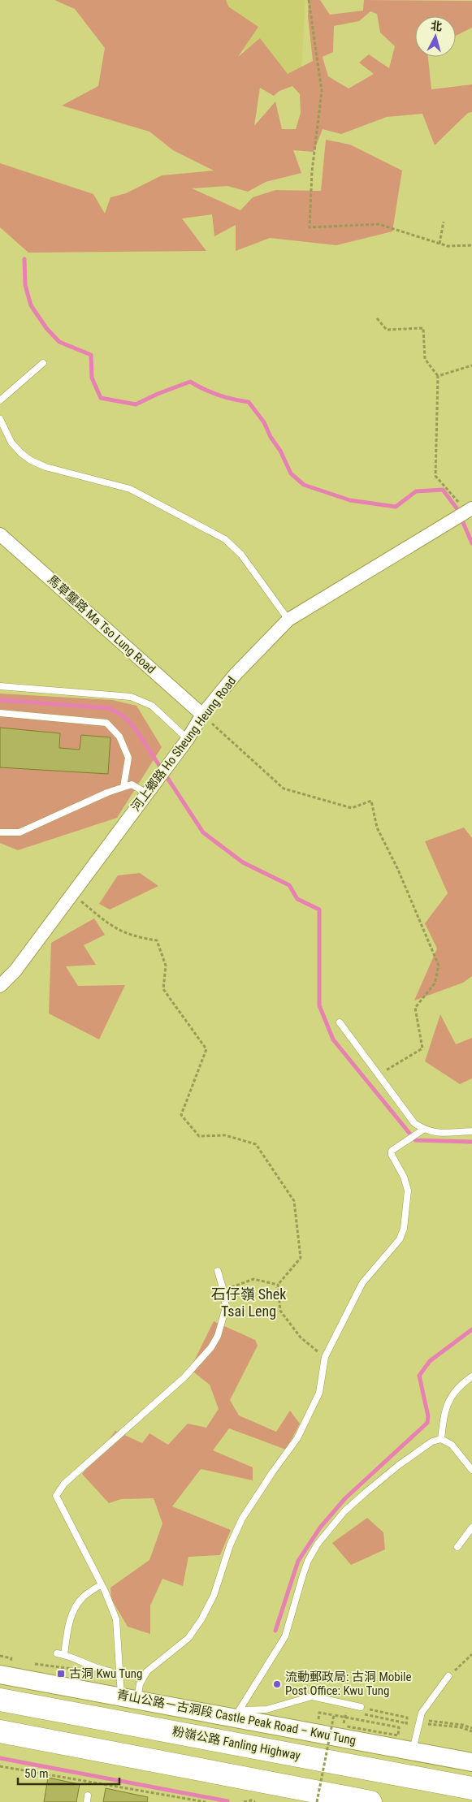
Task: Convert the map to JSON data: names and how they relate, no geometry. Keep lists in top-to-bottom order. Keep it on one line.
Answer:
{"streets":{"highway":["粉嶺公路 Fanling Highway"],"main road":["青山公路－古洞段 Castle Peak Road – Kwu Tung"],"street":["馬草壟路 Ma Tso Lung Road","河上鄉路 Ho Sheung Heung Road"]},"crossings":[["馬草壟路 Ma Tso Lung Road","河上鄉路 Ho Sheung Heung Road"]],"districts":["石仔嶺 Shek Tsai Leng"],"places":{"transit":["古洞 Kwu Tung"],"other":["流動郵政局: 古洞 Mobile Post Office: Kwu Tung"]},"scale_bar":"50 m","north":"top"}
